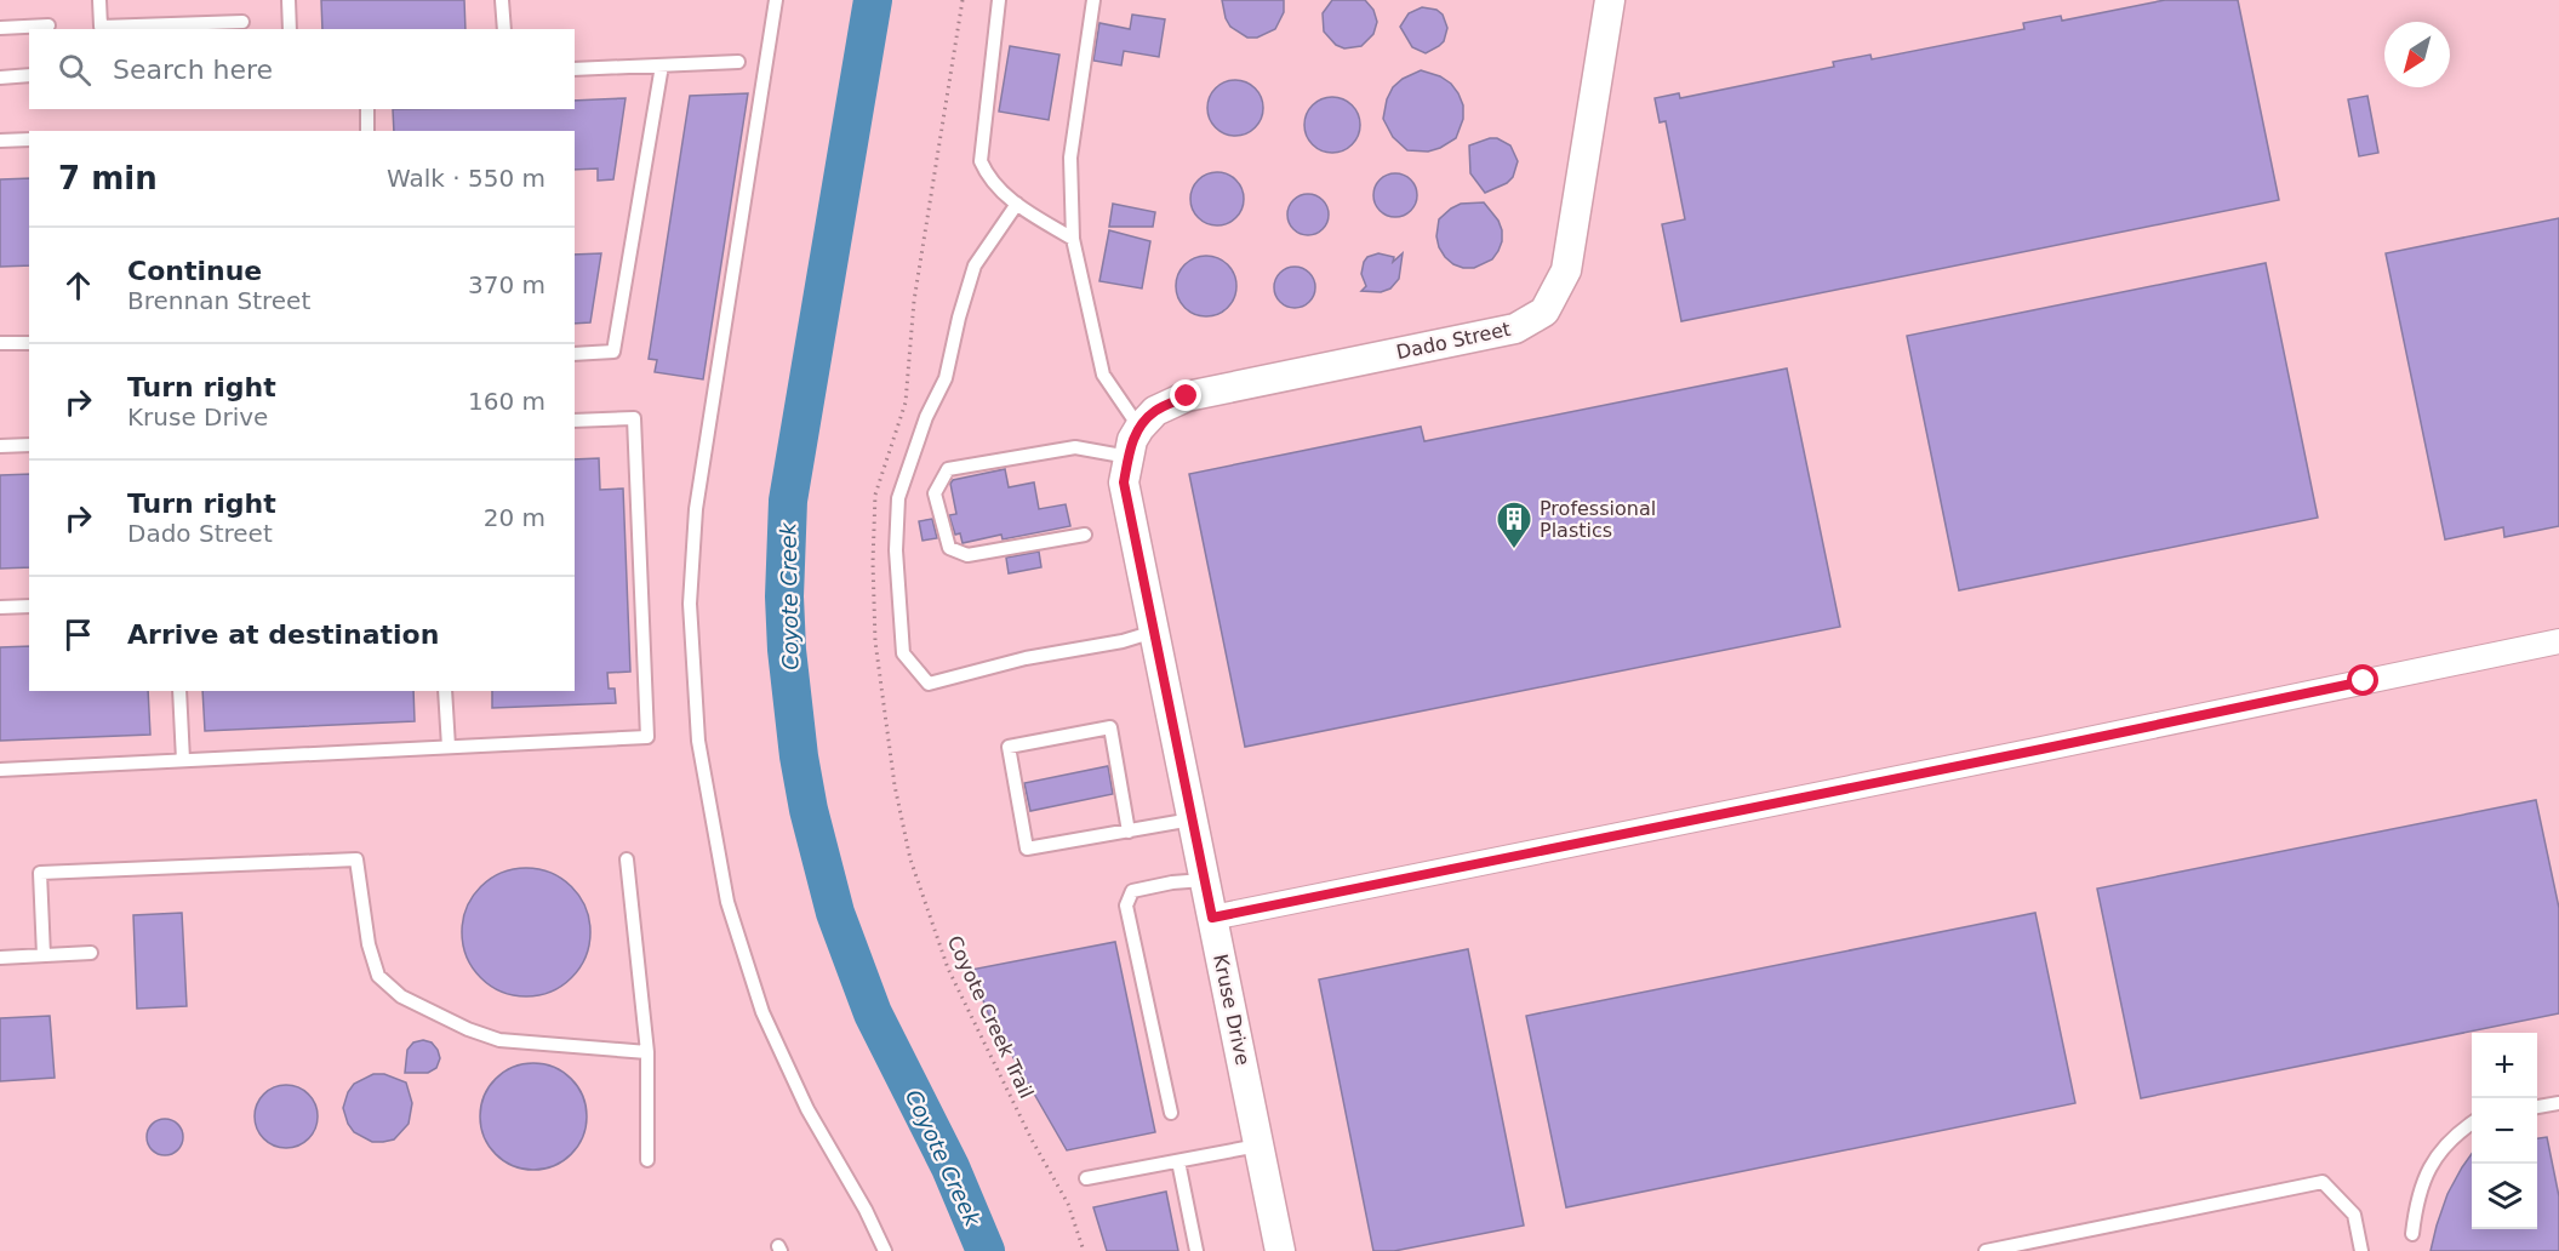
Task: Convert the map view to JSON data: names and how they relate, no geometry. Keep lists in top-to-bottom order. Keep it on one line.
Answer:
{"streets":{"street":["Dado Street","Kruse Drive"],"path":["Coyote Creek Trail"]},"crossings":[["Dado Street","Kruse Drive"]],"water":["Coyote Creek"],"places":{"building":["Professional Plastics"]},"north":"bottom left","page":{"search":"Search here","heading":["7 min","Walk · 550 m"],"list":[["Continue","Brennan Street","370 m"],["Turn right","Kruse Drive","160 m"],["Turn right","Dado Street","20 m"],"Arrive at destination"],"map_buttons":["+","−"]}}
